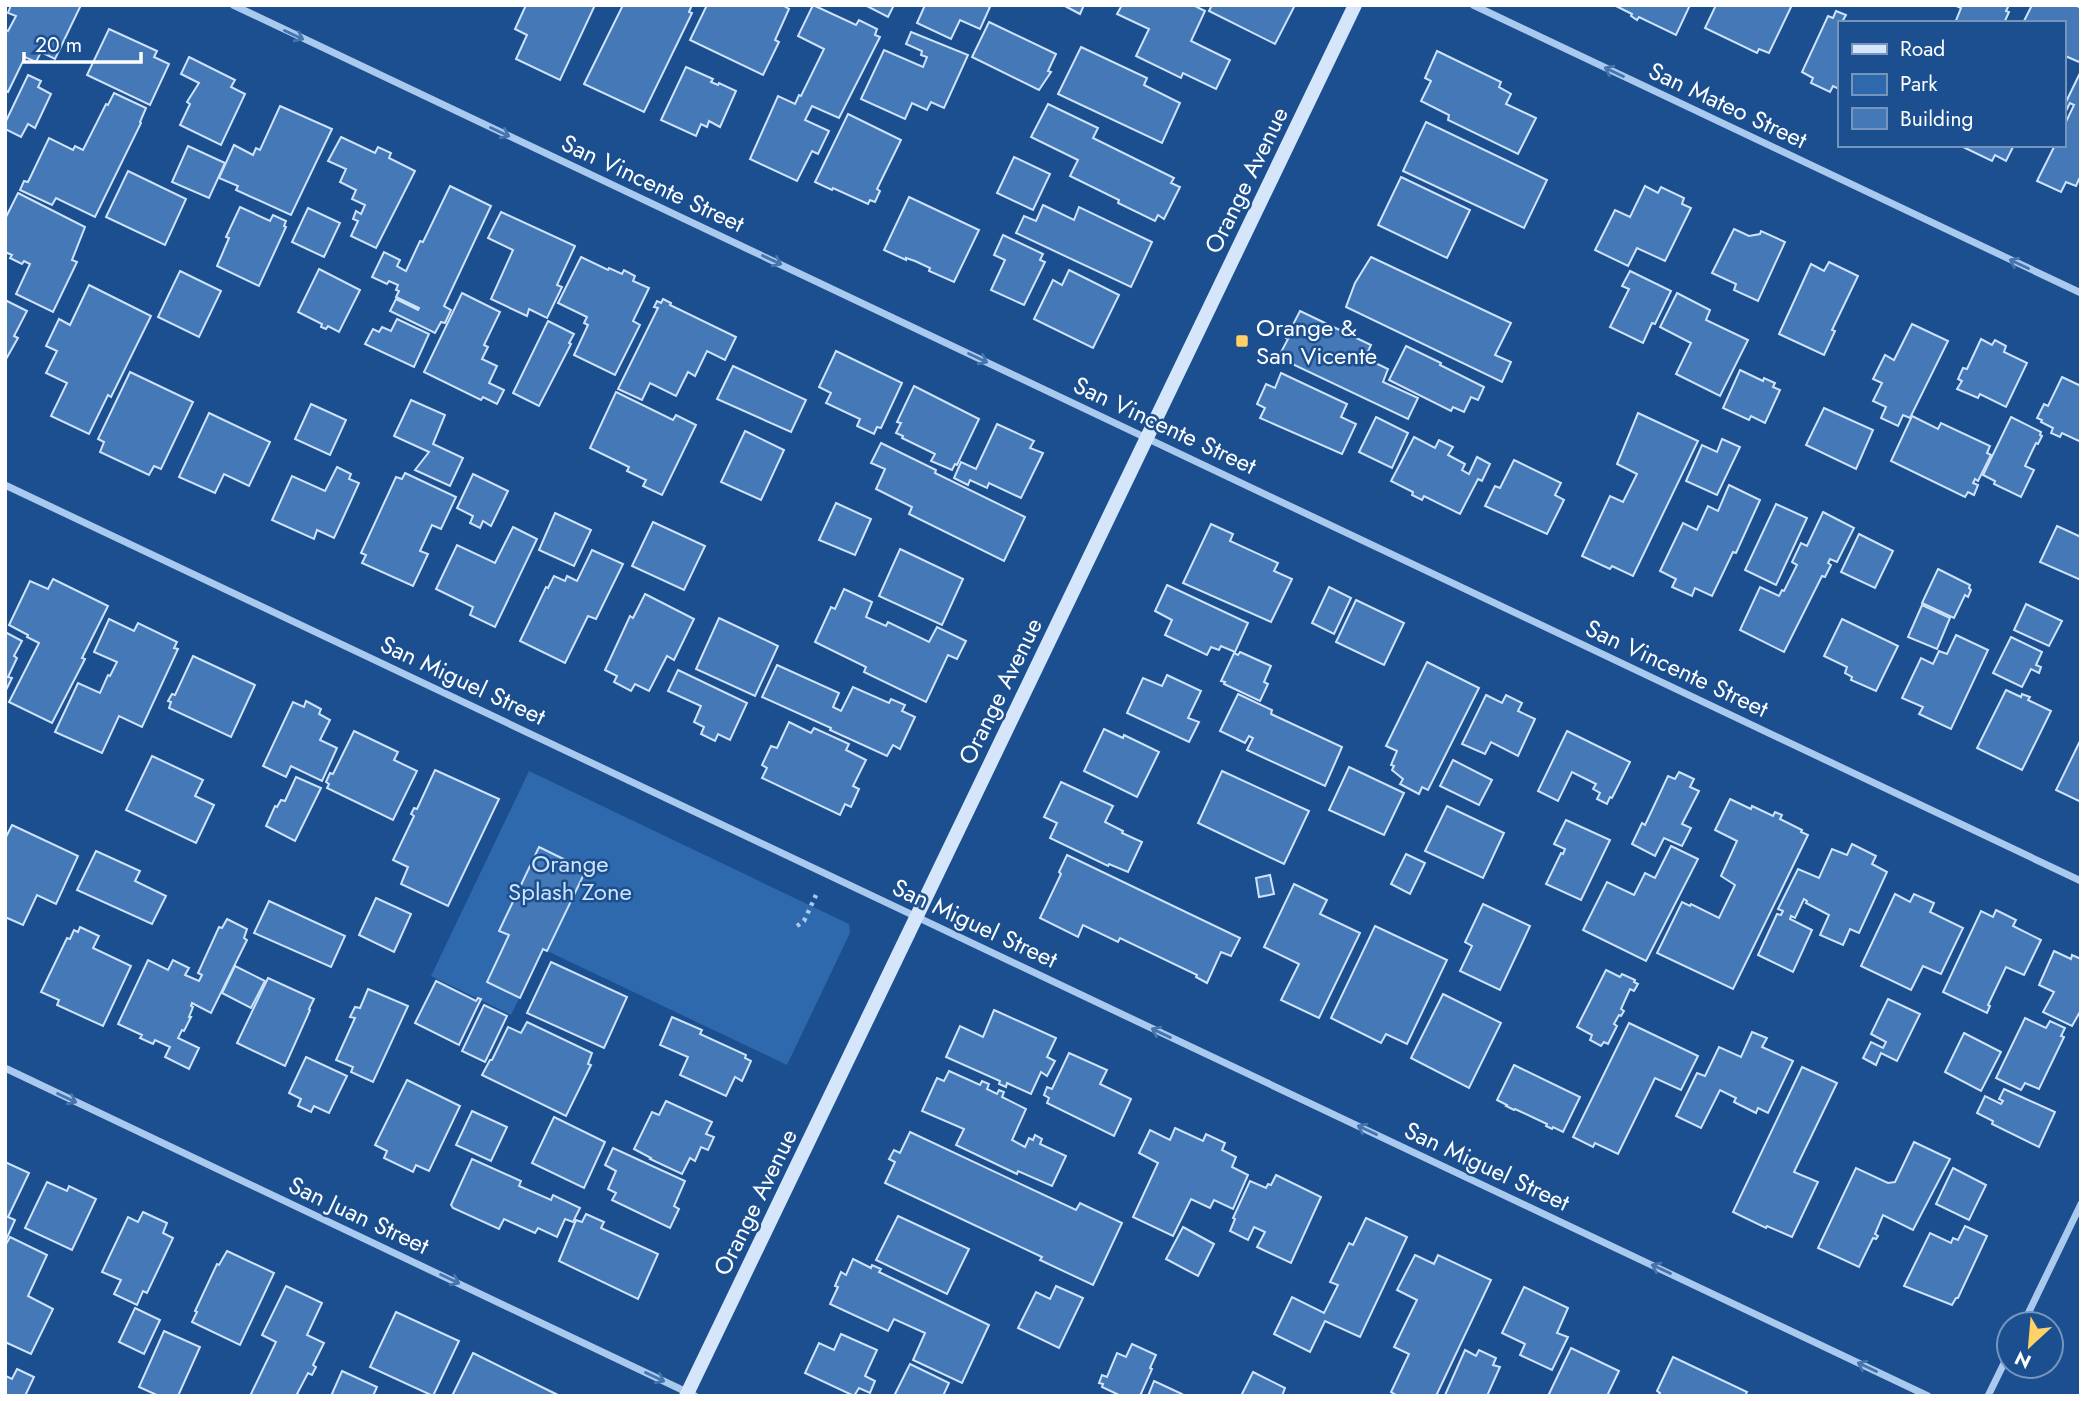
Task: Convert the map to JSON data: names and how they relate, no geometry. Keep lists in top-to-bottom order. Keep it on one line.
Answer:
{"streets":{"street":["San Mateo Street","Orange Avenue","San Vincente Street","San Miguel Street","San Juan Street"]},"crossings":[["Orange Avenue","San Vincente Street"],["Orange Avenue","San Miguel Street"],["Orange Avenue","San Juan Street"]],"one_way":["San Mateo Street","San Vincente Street","San Miguel Street","San Juan Street"],"parks":["Orange Splash Zone"],"places":{"transit":["Orange & San Vicente"]},"legend":["Road","Park","Building"],"scale_bar":"20 m","north":"bottom left"}
